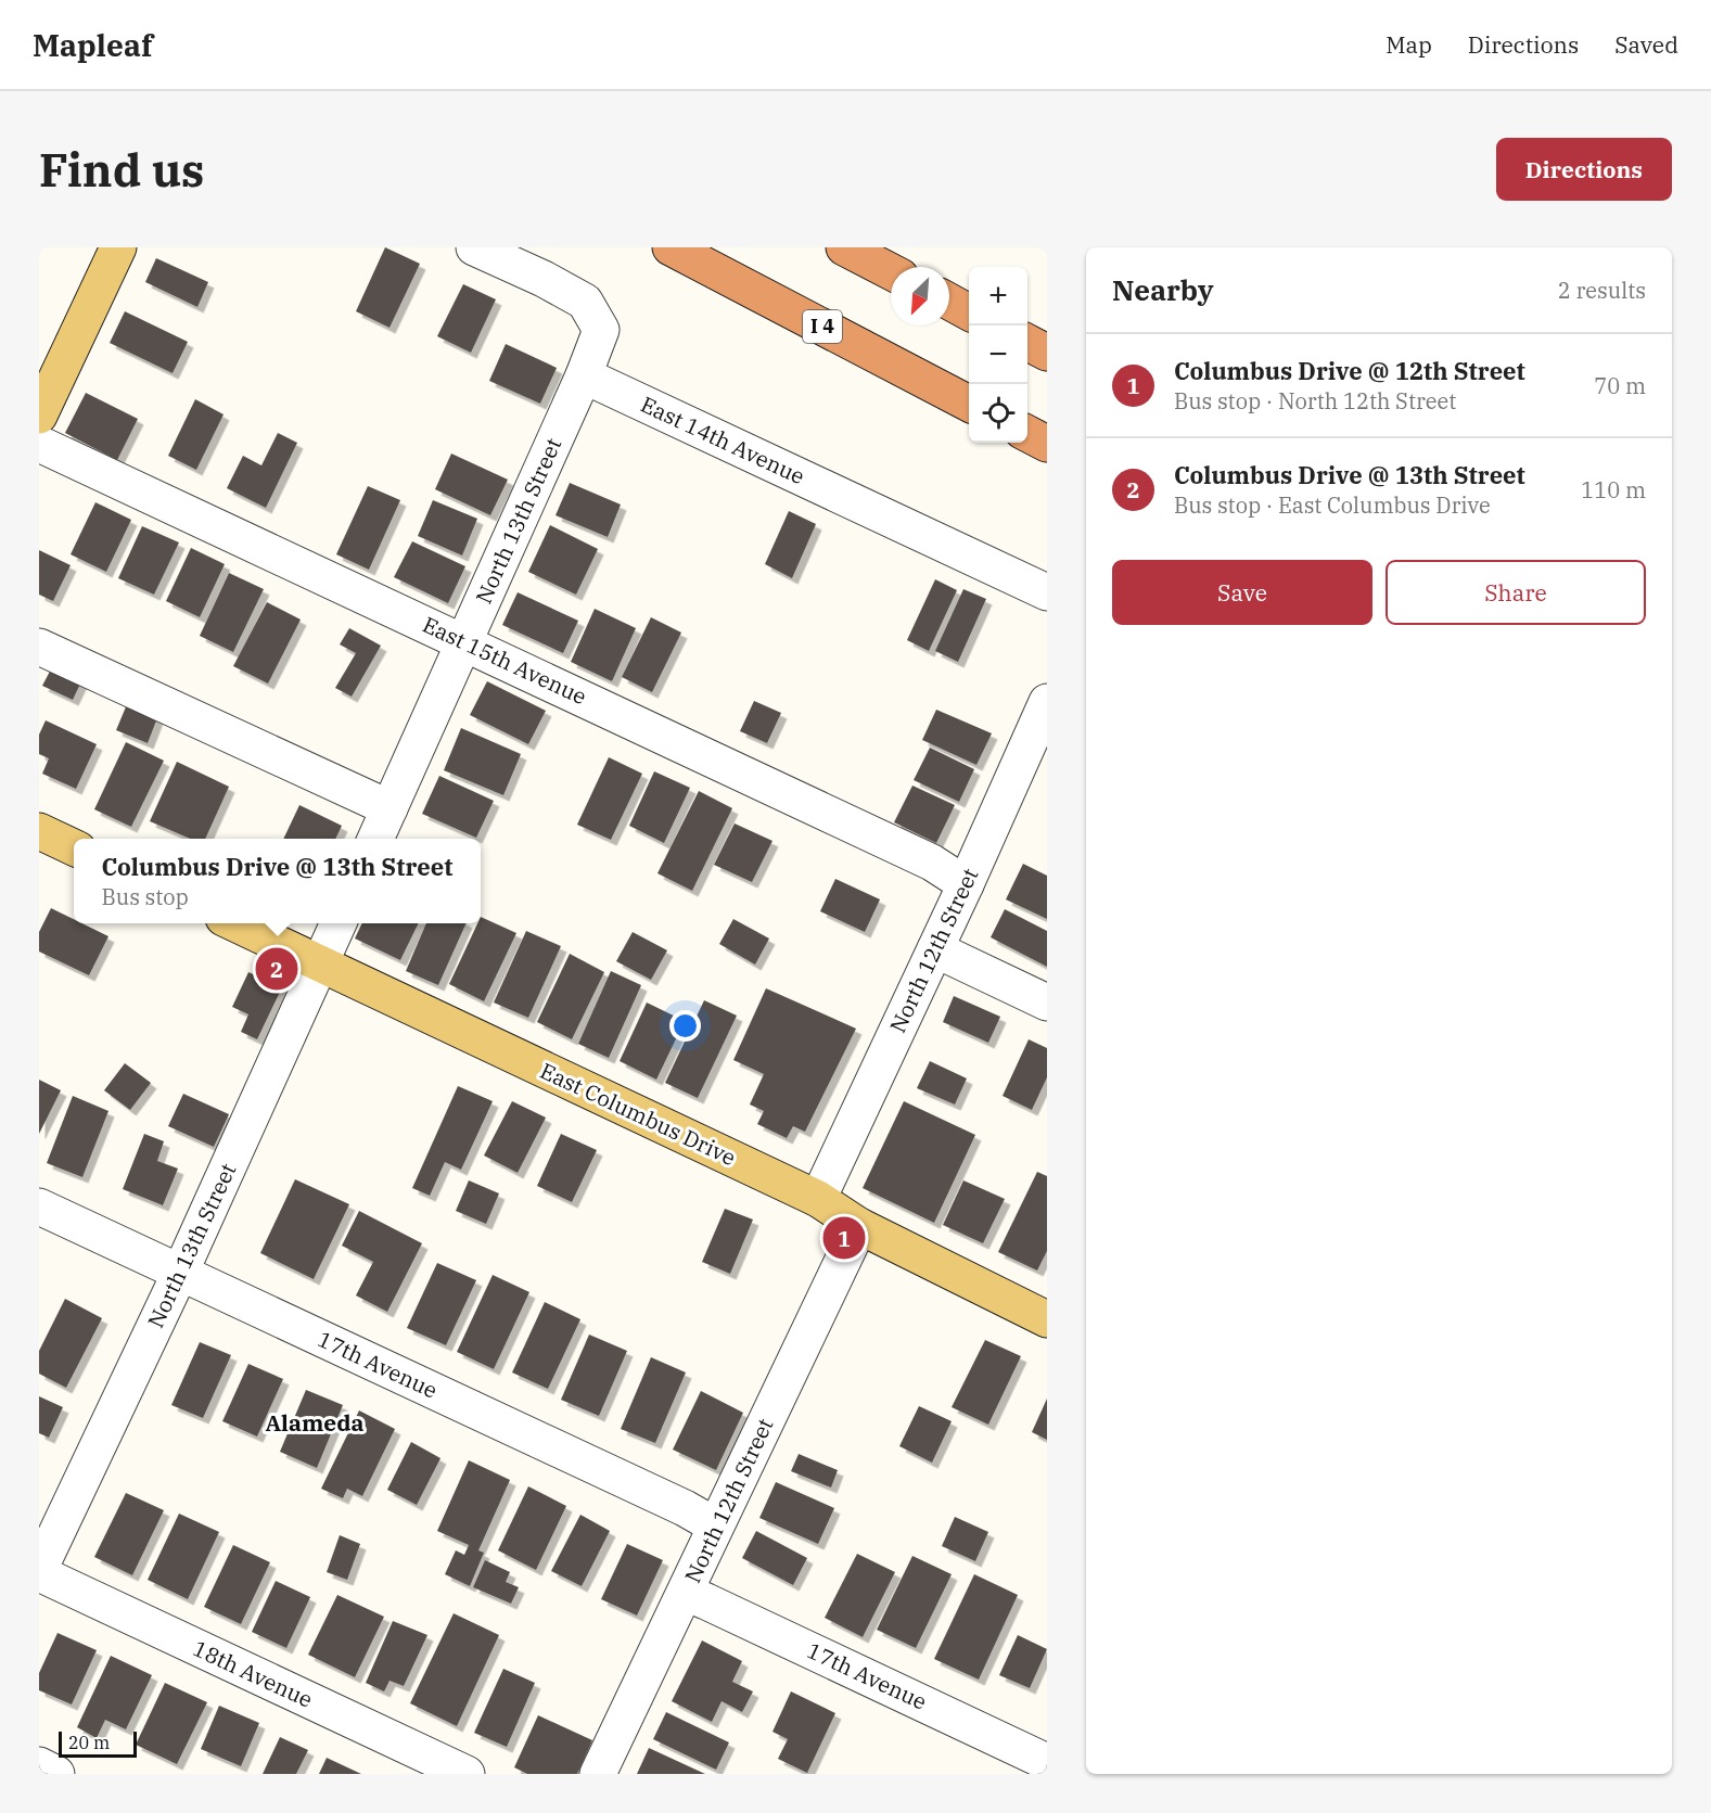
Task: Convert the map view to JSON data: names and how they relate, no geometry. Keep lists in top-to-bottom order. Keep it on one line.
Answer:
{"streets":{"highway":["I 4"],"main road":["East Columbus Drive"],"street":["East 14th Avenue","North 13th Street","East 15th Avenue","North 12th Street","17th Avenue","18th Avenue"]},"crossings":[["East 14th Avenue","North 13th Street"],["North 13th Street","East 15th Avenue"],["North 13th Street","East Columbus Drive"],["North 13th Street","17th Avenue"],["North 13th Street","18th Avenue"],["East 15th Avenue","North 12th Street"],["North 12th Street","East Columbus Drive"],["North 12th Street","17th Avenue"]],"districts":["Alameda"],"scale_bar":"20 m","north":"bottom left","page":{"header":"Mapleaf","nav":["Map","Directions","Saved"],"buttons":["Directions",["Save","Share"]],"title":"Find us","heading":["Nearby","2 results"],"map_buttons":["+","−"],"list":[{"mark":"1","name":"Columbus Drive @ 12th Street","note":"Bus stop · North 12th Street","value":"70 m"},{"mark":"2","name":"Columbus Drive @ 13th Street","note":"Bus stop · East Columbus Drive","value":"110 m"}],"popup":["Columbus Drive @ 13th Street","Bus stop"],"pins":["2","1"],"scale":"20 m"}}
